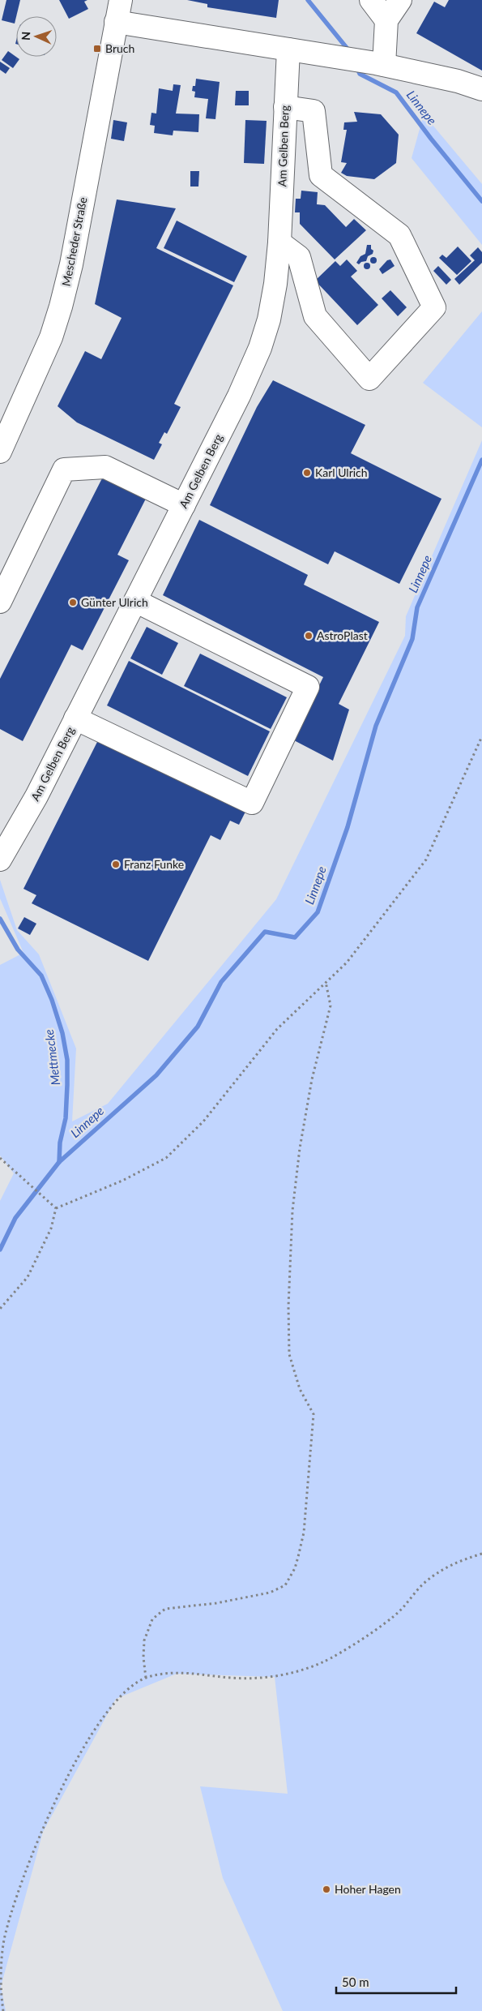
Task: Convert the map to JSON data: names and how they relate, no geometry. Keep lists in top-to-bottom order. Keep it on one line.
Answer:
{"streets":{"street":["Am Gelben Berg","Mescheder Straße"]},"water":["Linnepe","Mettmecke"],"places":{"transit":["Bruch"],"other":["Karl Ulrich","Günter Ulrich","AstroPlast","Franz Funke","Hoher Hagen"]},"scale_bar":"50 m","north":"left"}
